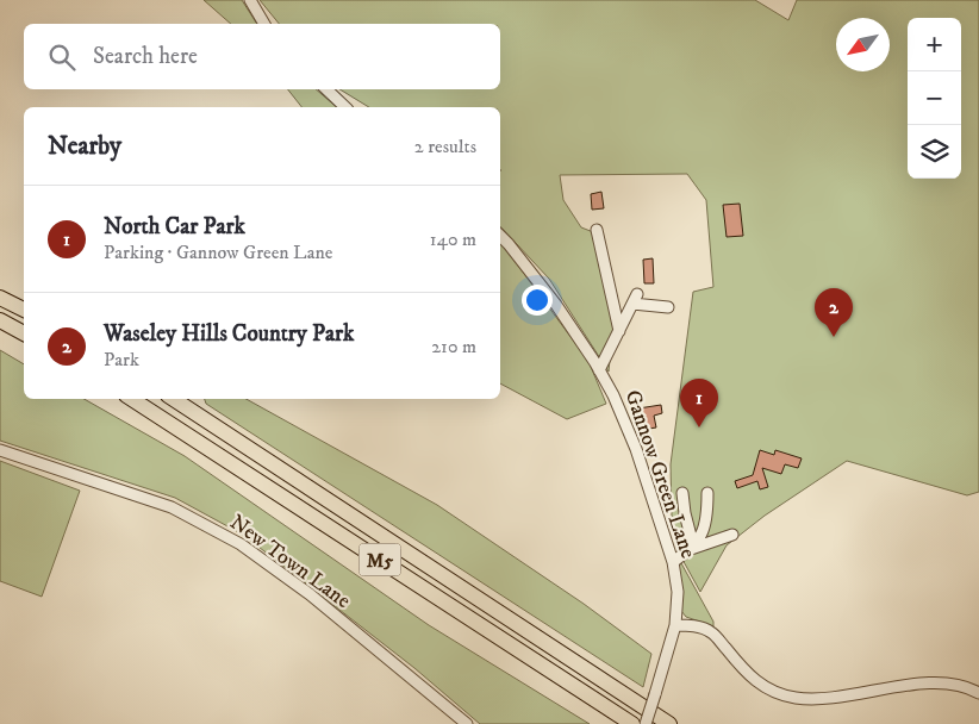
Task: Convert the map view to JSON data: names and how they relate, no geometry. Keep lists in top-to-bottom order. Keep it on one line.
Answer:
{"streets":{"highway":["M5"],"street":["Gannow Green Lane","New Town Lane"]},"north":"bottom left","page":{"map_buttons":["+","−"],"search":"Search here","heading":["Nearby","2 results"],"list":[{"mark":"1","name":"North Car Park","note":"Parking · Gannow Green Lane","value":"140 m"},{"mark":"2","name":"Waseley Hills Country Park","note":"Park","value":"210 m"}],"pins":["2","1"]}}
